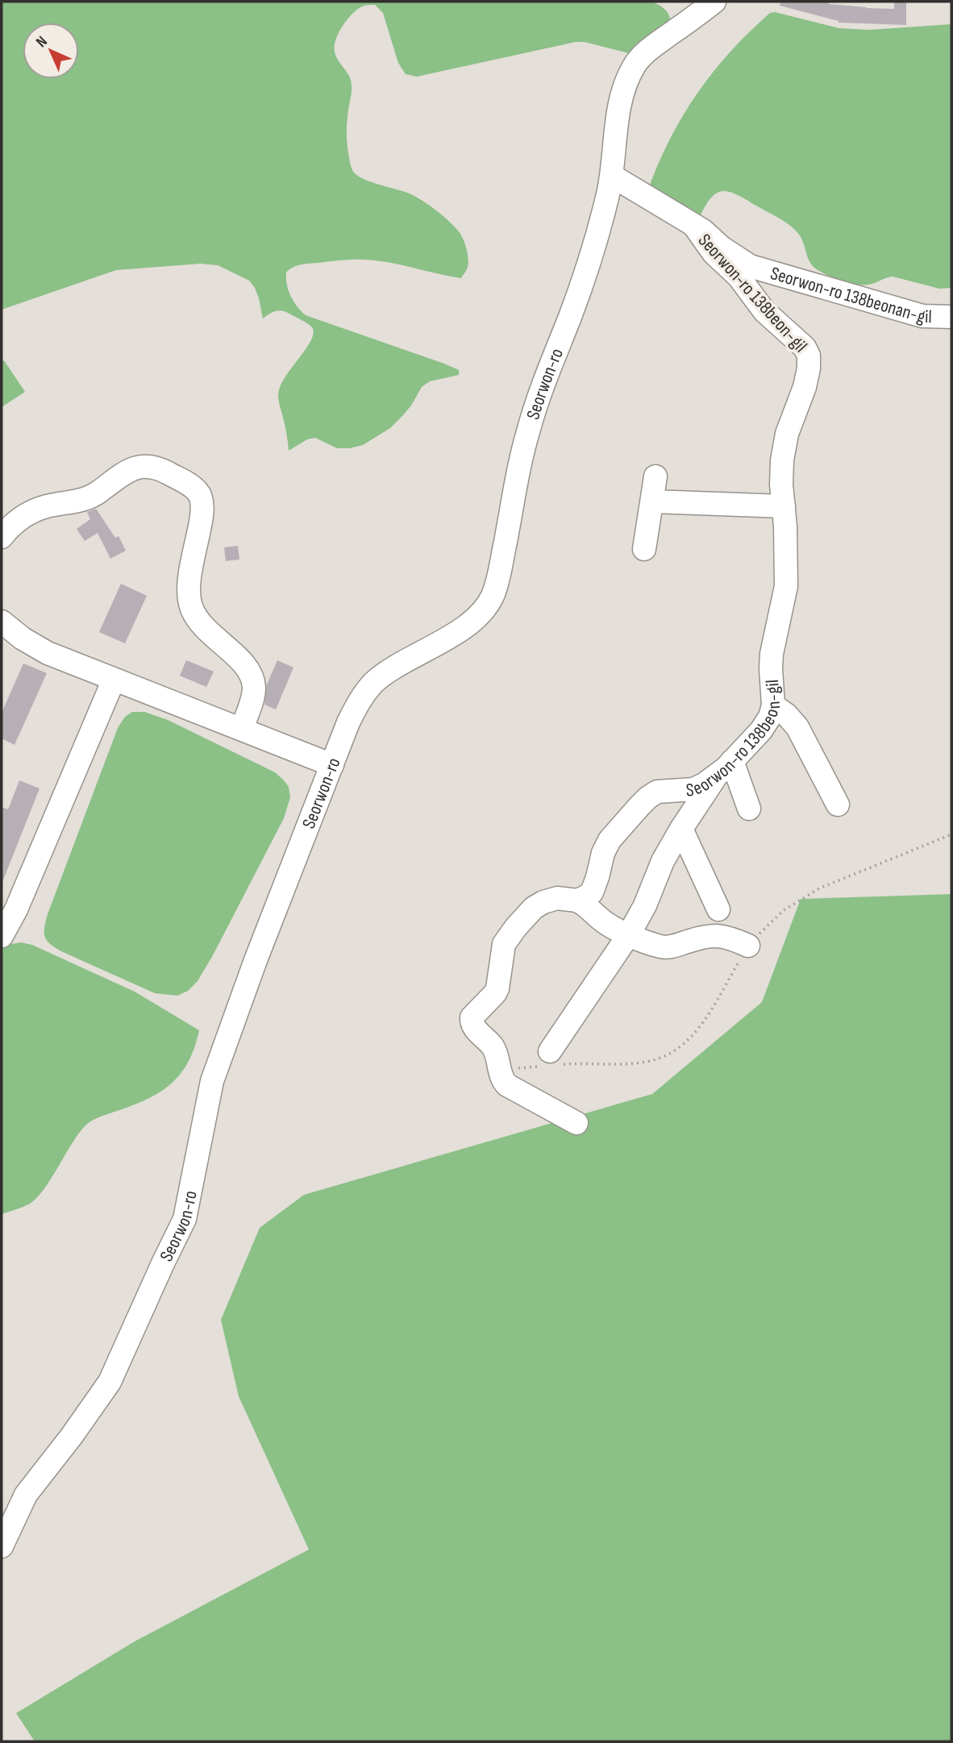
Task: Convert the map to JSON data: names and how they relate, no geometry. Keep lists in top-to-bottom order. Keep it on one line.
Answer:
{"streets":{"street":["Seorwon-ro 138beon-gil","Seorwon-ro 138beonan-gil","Seorwon-ro"]},"crossings":[["Seorwon-ro 138beon-gil","Seorwon-ro 138beonan-gil"],["Seorwon-ro 138beonan-gil","Seorwon-ro"]],"north":"top left"}
